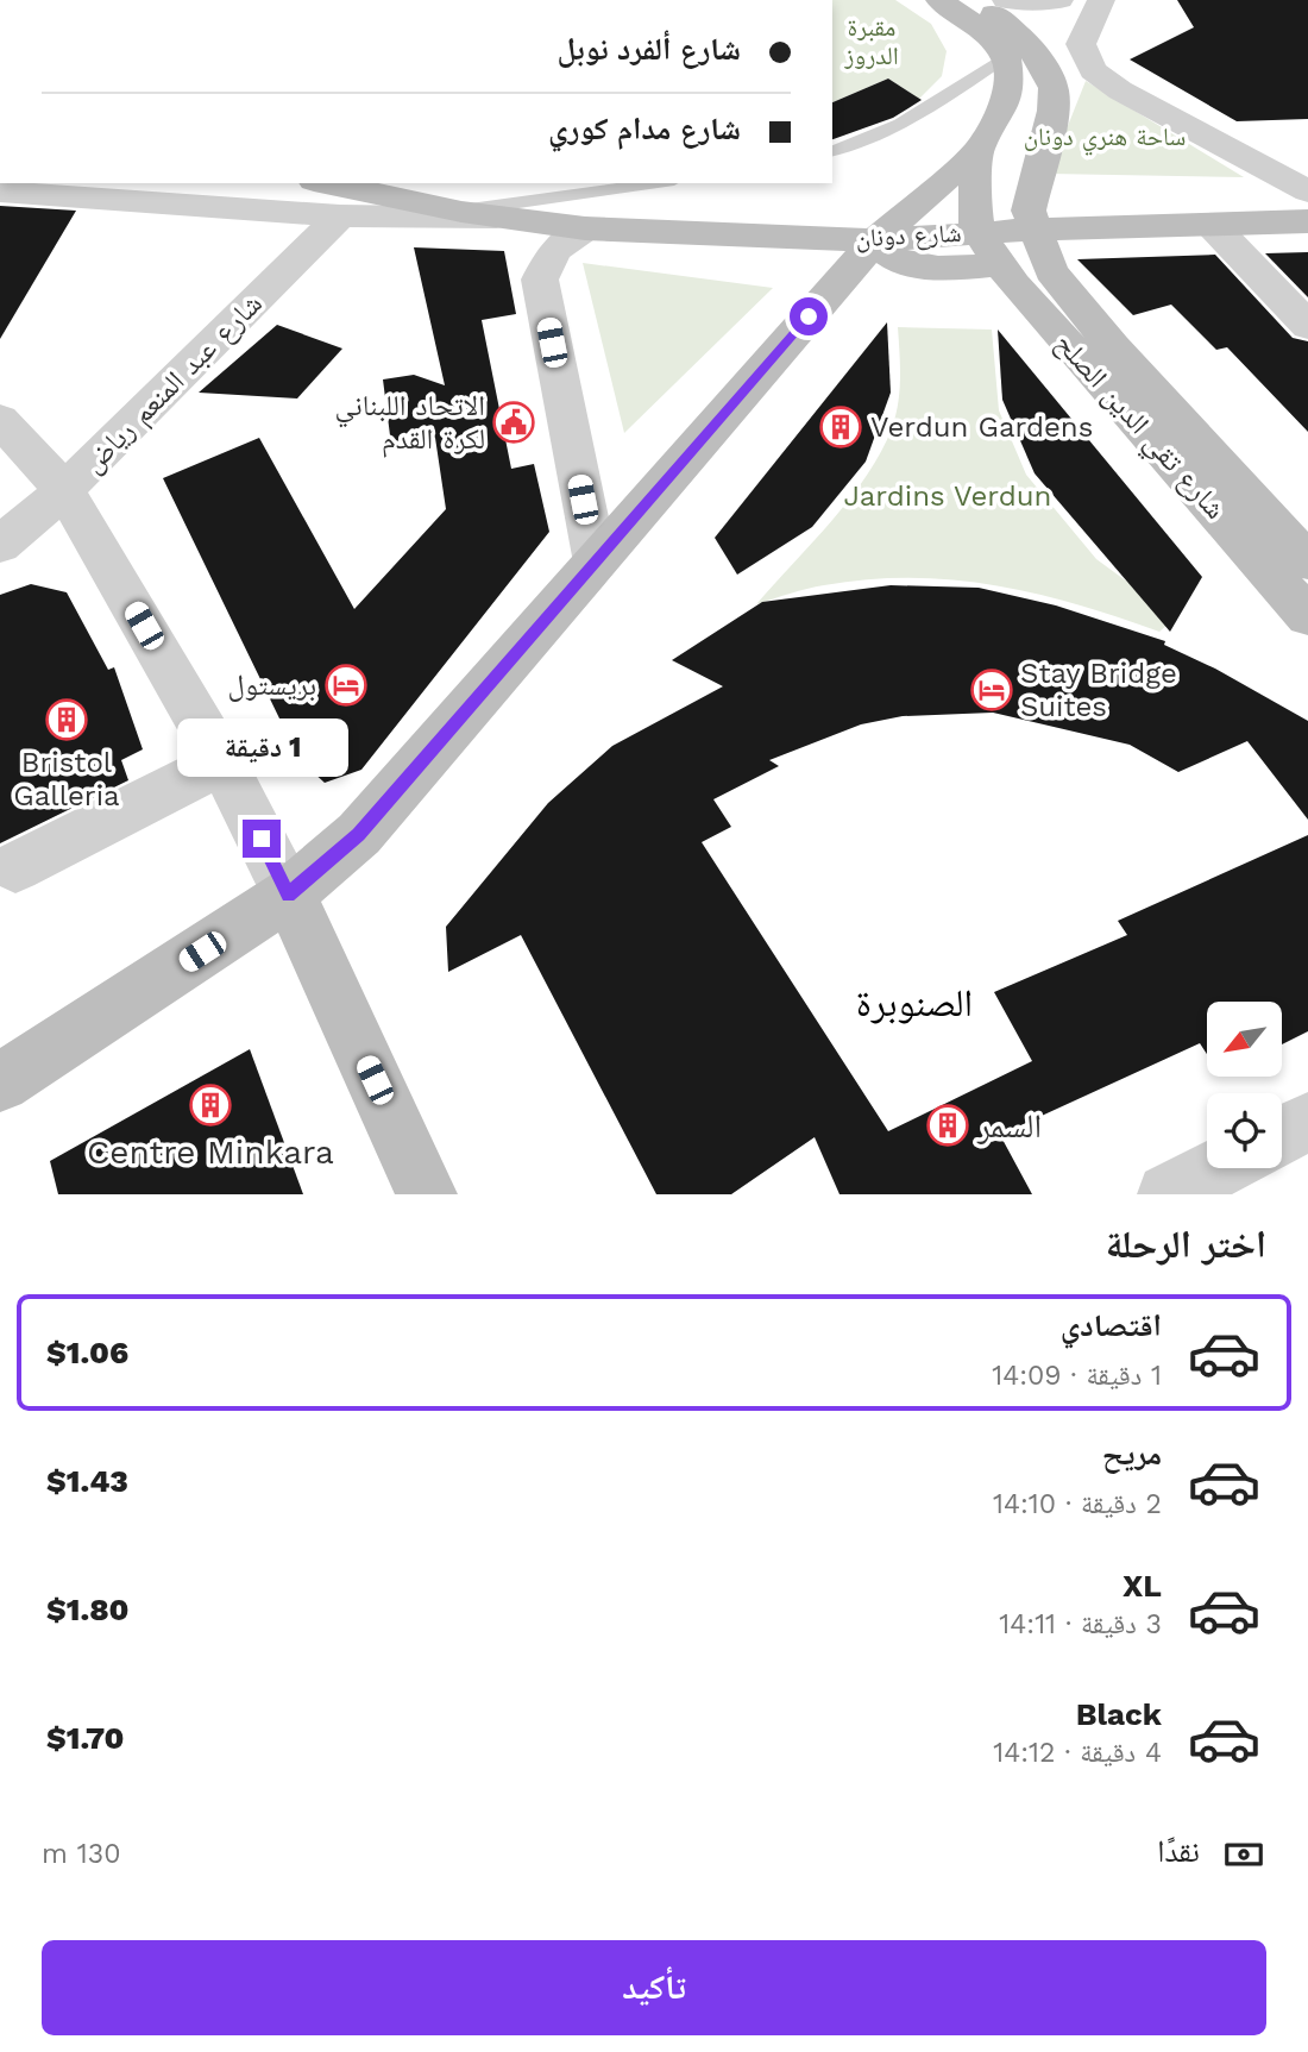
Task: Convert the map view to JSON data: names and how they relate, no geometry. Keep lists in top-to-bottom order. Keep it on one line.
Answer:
{"streets":{"street":["شارع دونان","شارع عبد المنعم رياض","شارع تقي الدين الصلح"]},"crossings":[["شارع دونان","شارع عبد المنعم رياض"],["شارع دونان","شارع تقي الدين الصلح"]],"districts":["الصنوبرة"],"parks":["مقبرة الدروز","ساحة هنري دونان","Jardins Verdun"],"places":{"public building":["الاتحاد اللبناني لكرة القدم"],"building":["Verdun Gardens","Bristol Galleria","Centre Minkara","السمر"],"hotel":["بريستول","Stay Bridge Suites"]},"north":"bottom left","page":{"banner":["شارع ألفرد نوبل","شارع مدام كوري"],"bubble":"1 دقيقة","heading":"اختر الرحلة","list":[{"name":"اقتصادي","note":"1 دقيقة · 14:09","value":"$1.06"},{"name":"مريح","note":"2 دقيقة · 14:10","value":"$1.43"},{"name":"XL","note":"3 دقيقة · 14:11","value":"$1.80"},{"name":"Black","note":"4 دقيقة · 14:12","value":"$1.70"}],"pay":["نقدًا","130 m"],"buttons":"تأكيد"}}
